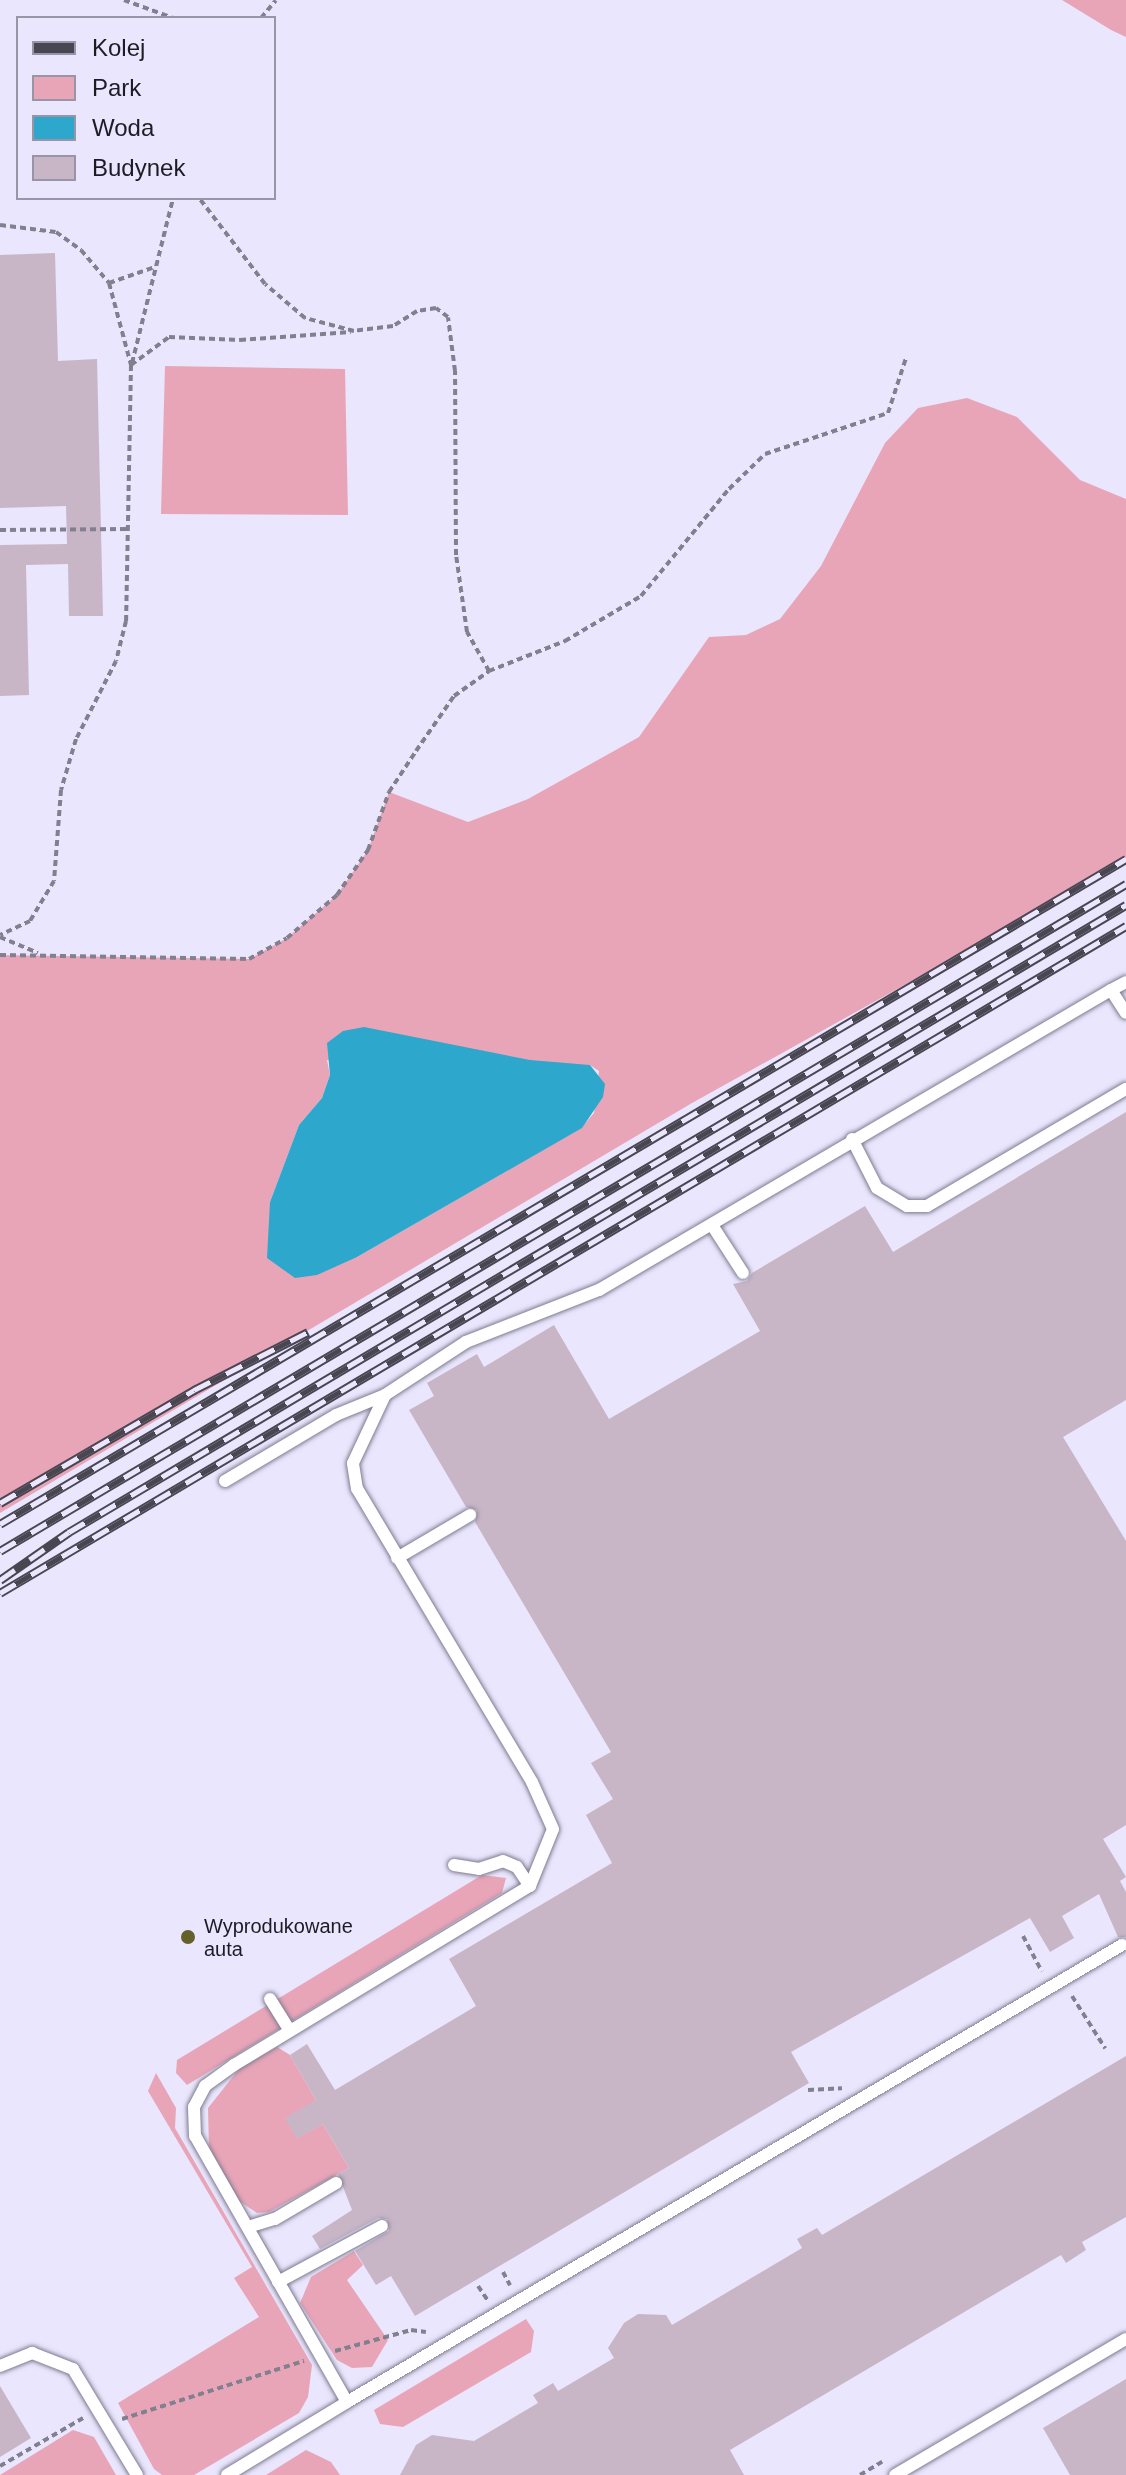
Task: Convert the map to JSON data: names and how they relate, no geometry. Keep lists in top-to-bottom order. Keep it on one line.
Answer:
{"places":["Wyprodukowane auta"],"legend":["Kolej","Park","Woda","Budynek"]}
